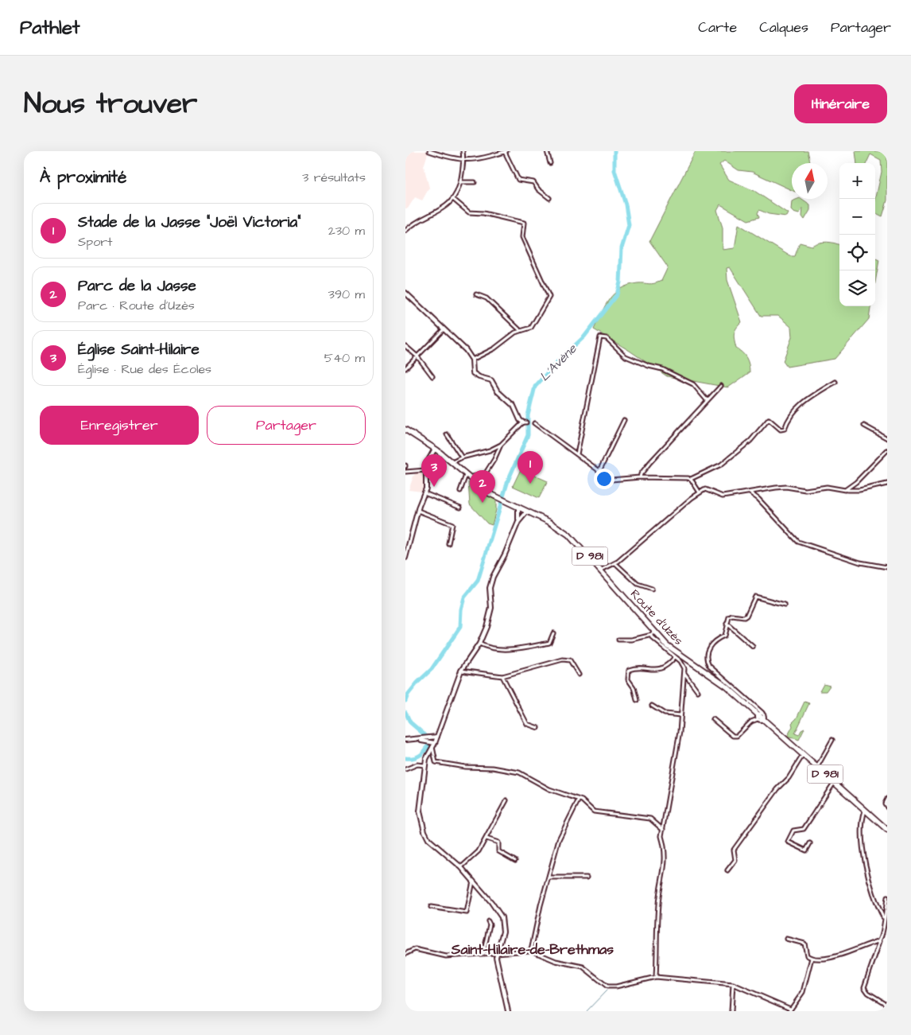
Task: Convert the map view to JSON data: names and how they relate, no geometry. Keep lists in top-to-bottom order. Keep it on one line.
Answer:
{"streets":{"main road":["D 981","Route d'Uzès"]},"districts":["Saint-Hilaire-de-Brethmas"],"water":["L'Avène"],"north":"top","page":{"header":"Pathlet","nav":["Carte","Calques","Partager"],"title":"Nous trouver","buttons":["Itinéraire",["Enregistrer","Partager"]],"heading":["À proximité","3 résultats"],"map_buttons":["+","−"],"list":[{"mark":"1","name":"Stade de la Jasse \"Joël Victoria\"","note":"Sport","value":"230 m"},{"mark":"2","name":"Parc de la Jasse","note":"Parc · Route d'Uzès","value":"390 m"},{"mark":"3","name":"Église Saint-Hilaire","note":"Église · Rue des Écoles","value":"540 m"}],"pins":["1","3","2"]}}
